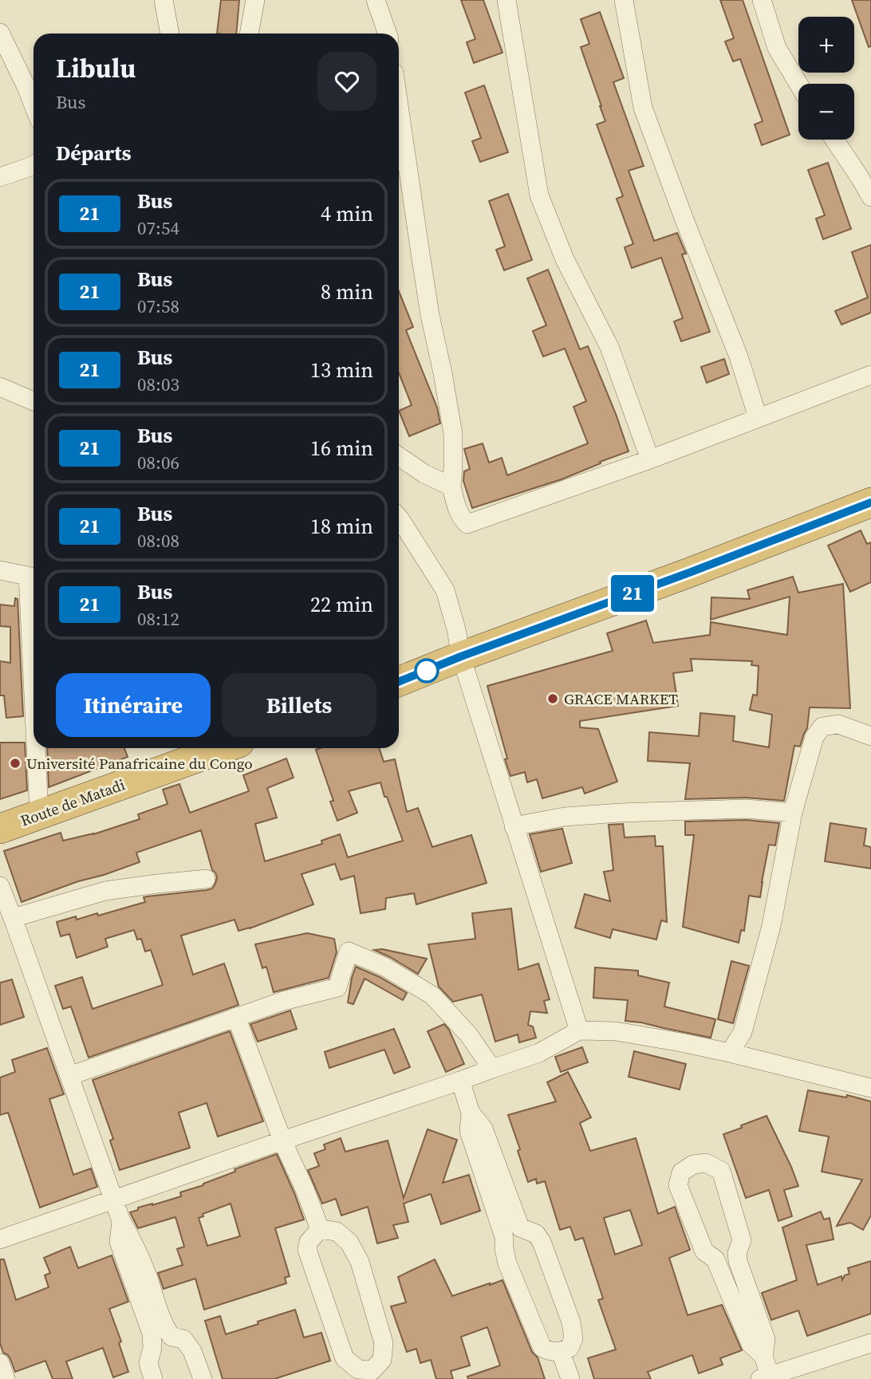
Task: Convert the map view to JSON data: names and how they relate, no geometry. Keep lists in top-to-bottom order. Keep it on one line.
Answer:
{"streets":{"highway":["Route de Matadi"]},"places":["GRACE MARKET","Université Panafricaine du Congo"],"lines":["bus line 21"],"page":{"on_map":"21","map_buttons":["+","−"],"heading":[["Libulu","Bus"],"Départs"],"list":[{"mark":"21","name":"Bus","note":"07:54","value":"4 min"},{"mark":"21","name":"Bus","note":"07:58","value":"8 min"},{"mark":"21","name":"Bus","note":"08:03","value":"13 min"},{"mark":"21","name":"Bus","note":"08:06","value":"16 min"},{"mark":"21","name":"Bus","note":"08:08","value":"18 min"},{"mark":"21","name":"Bus","note":"08:12","value":"22 min"}],"buttons":["Itinéraire","Billets"]}}
